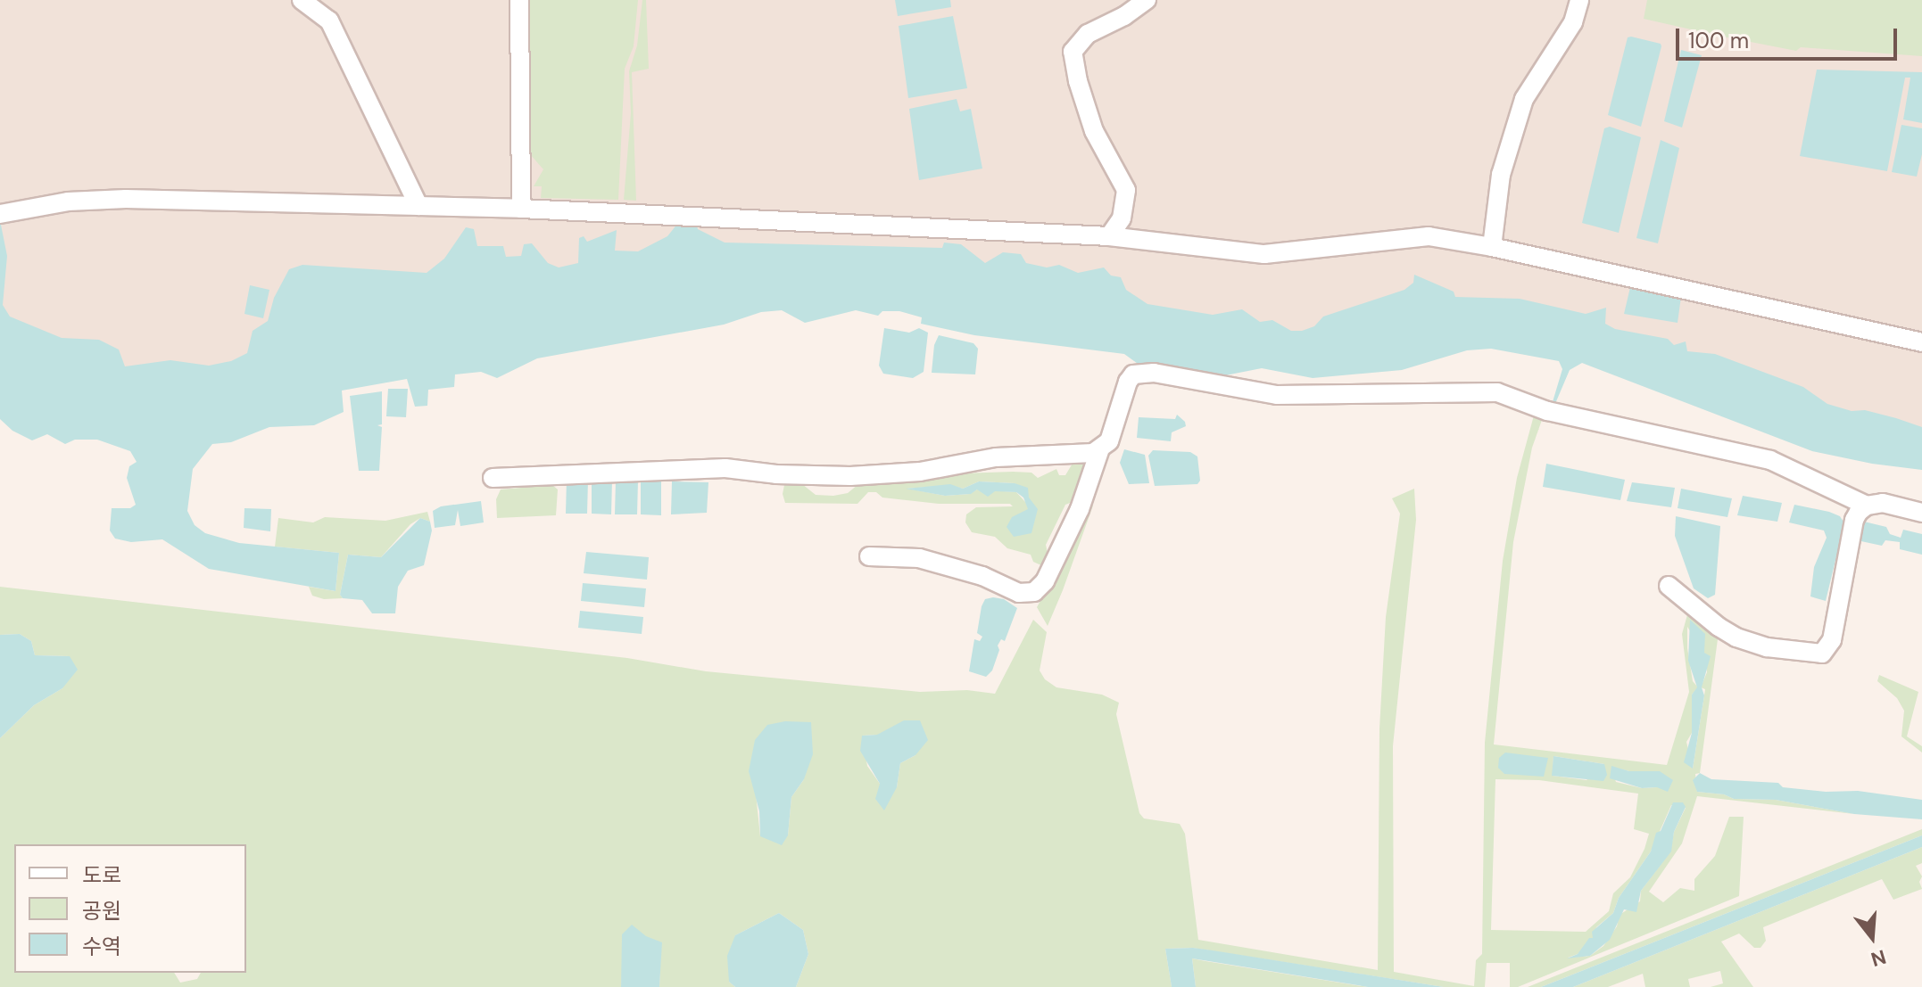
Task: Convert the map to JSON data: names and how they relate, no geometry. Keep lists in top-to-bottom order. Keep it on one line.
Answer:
{"legend":["도로","공원","수역"],"scale_bar":"100 m","north":"bottom"}
